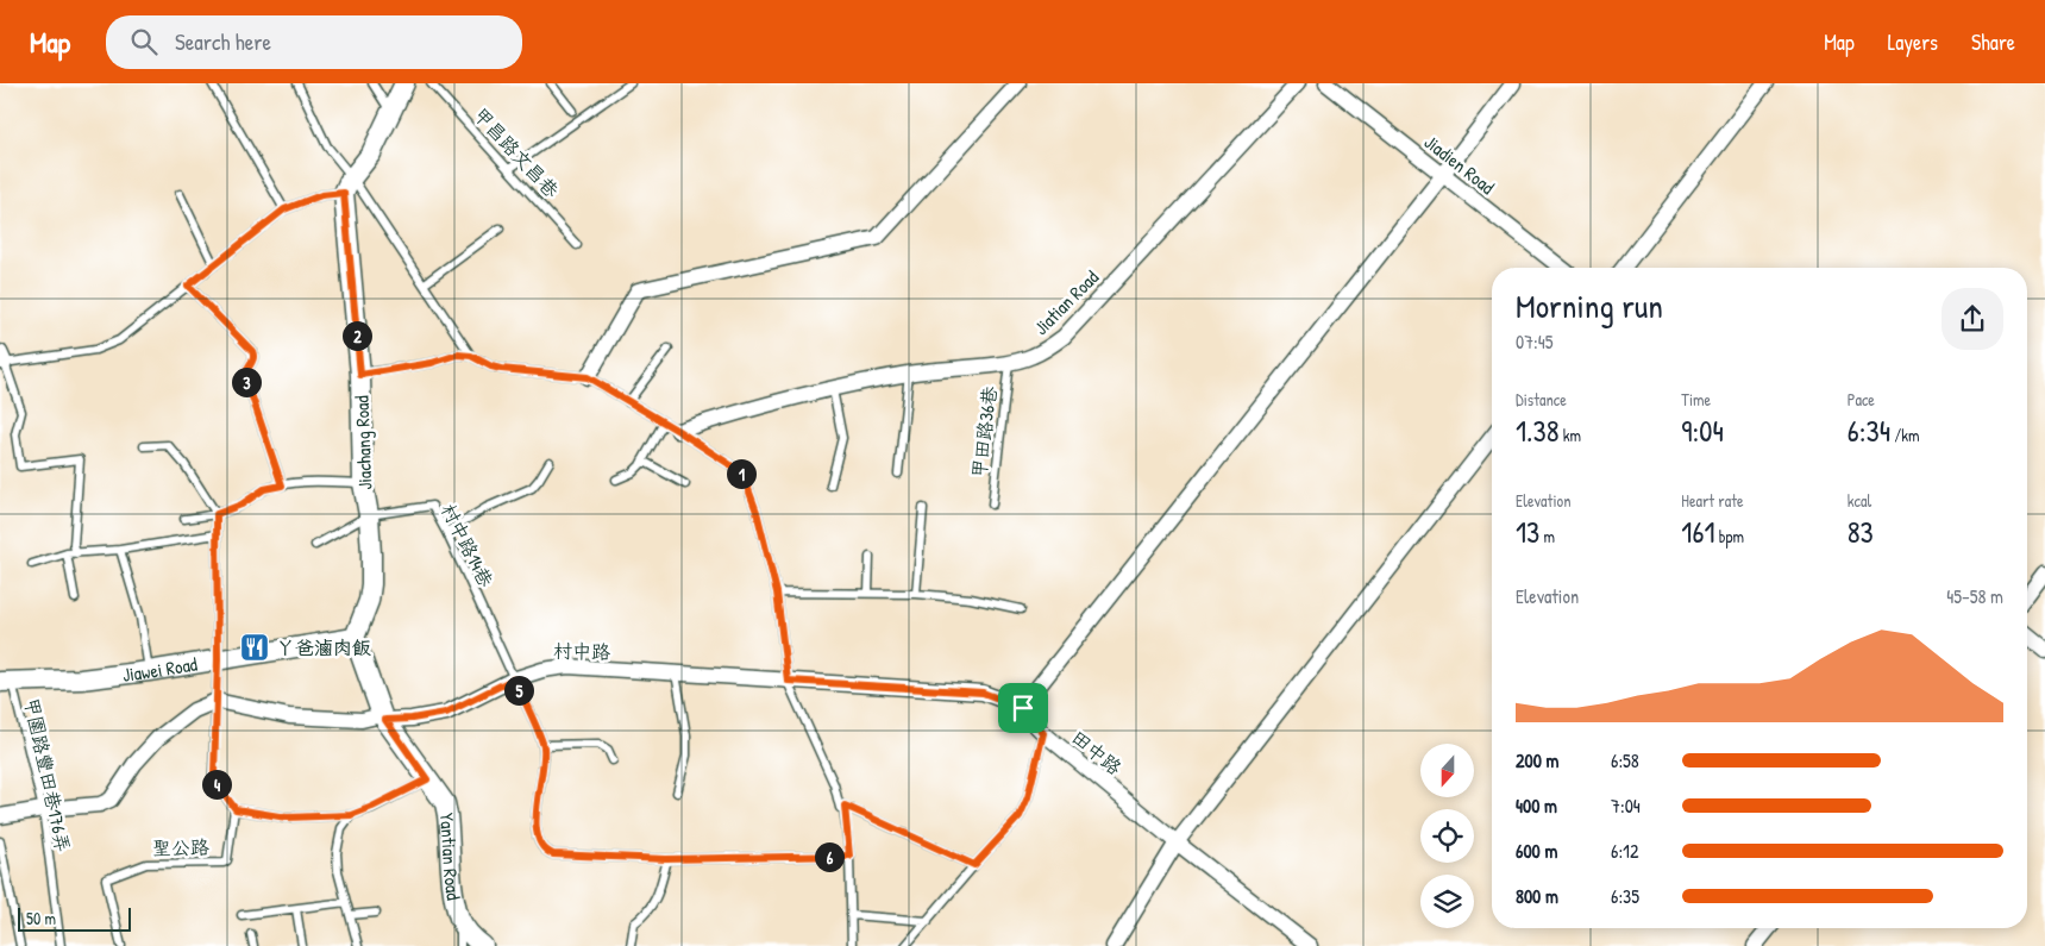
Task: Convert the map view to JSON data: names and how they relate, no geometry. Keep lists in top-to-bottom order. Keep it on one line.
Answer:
{"streets":{"street":["Jiadien Road","Jiatian Road","Jiachang Road","村中路","Jiawei Road","田中路","Yantian Road"],"lane":["甲昌路文昌巷","甲田路36巷","村中路14巷","甲圍路豐田巷176弄","聖公路"]},"crossings":[["Jiatian Road","甲田路36巷"],["Jiachang Road","村中路14巷"],["Jiachang Road","Jiawei Road"],["Jiachang Road","Yantian Road"],["村中路14巷","村中路"],["村中路","Yantian Road"],["Jiawei Road","甲圍路豐田巷176弄"],["Jiawei Road","Yantian Road"]],"places":{"restaurant":["ㄚ爸滷肉飯"]},"scale_bar":"50 m","north":"bottom","page":{"header":"Map","search":"Search here","nav":["Map","Layers","Share"],"heading":["Morning run","07:45"],"pins":["2","3","1","5","4","6"],"stats":[["Distance","1.38 km"],["Time","9:04"],["Pace","6:34 /km"],["Elevation","13 m"],["Heart rate","161 bpm"],["kcal","83"]],"chart":["Elevation","45–58 m"],"list":[{"name":"200 m","note":"6:58"},{"name":"400 m","note":"7:04"},{"name":"600 m","note":"6:12"},{"name":"800 m","note":"6:35"}],"scale":"50 m"}}
